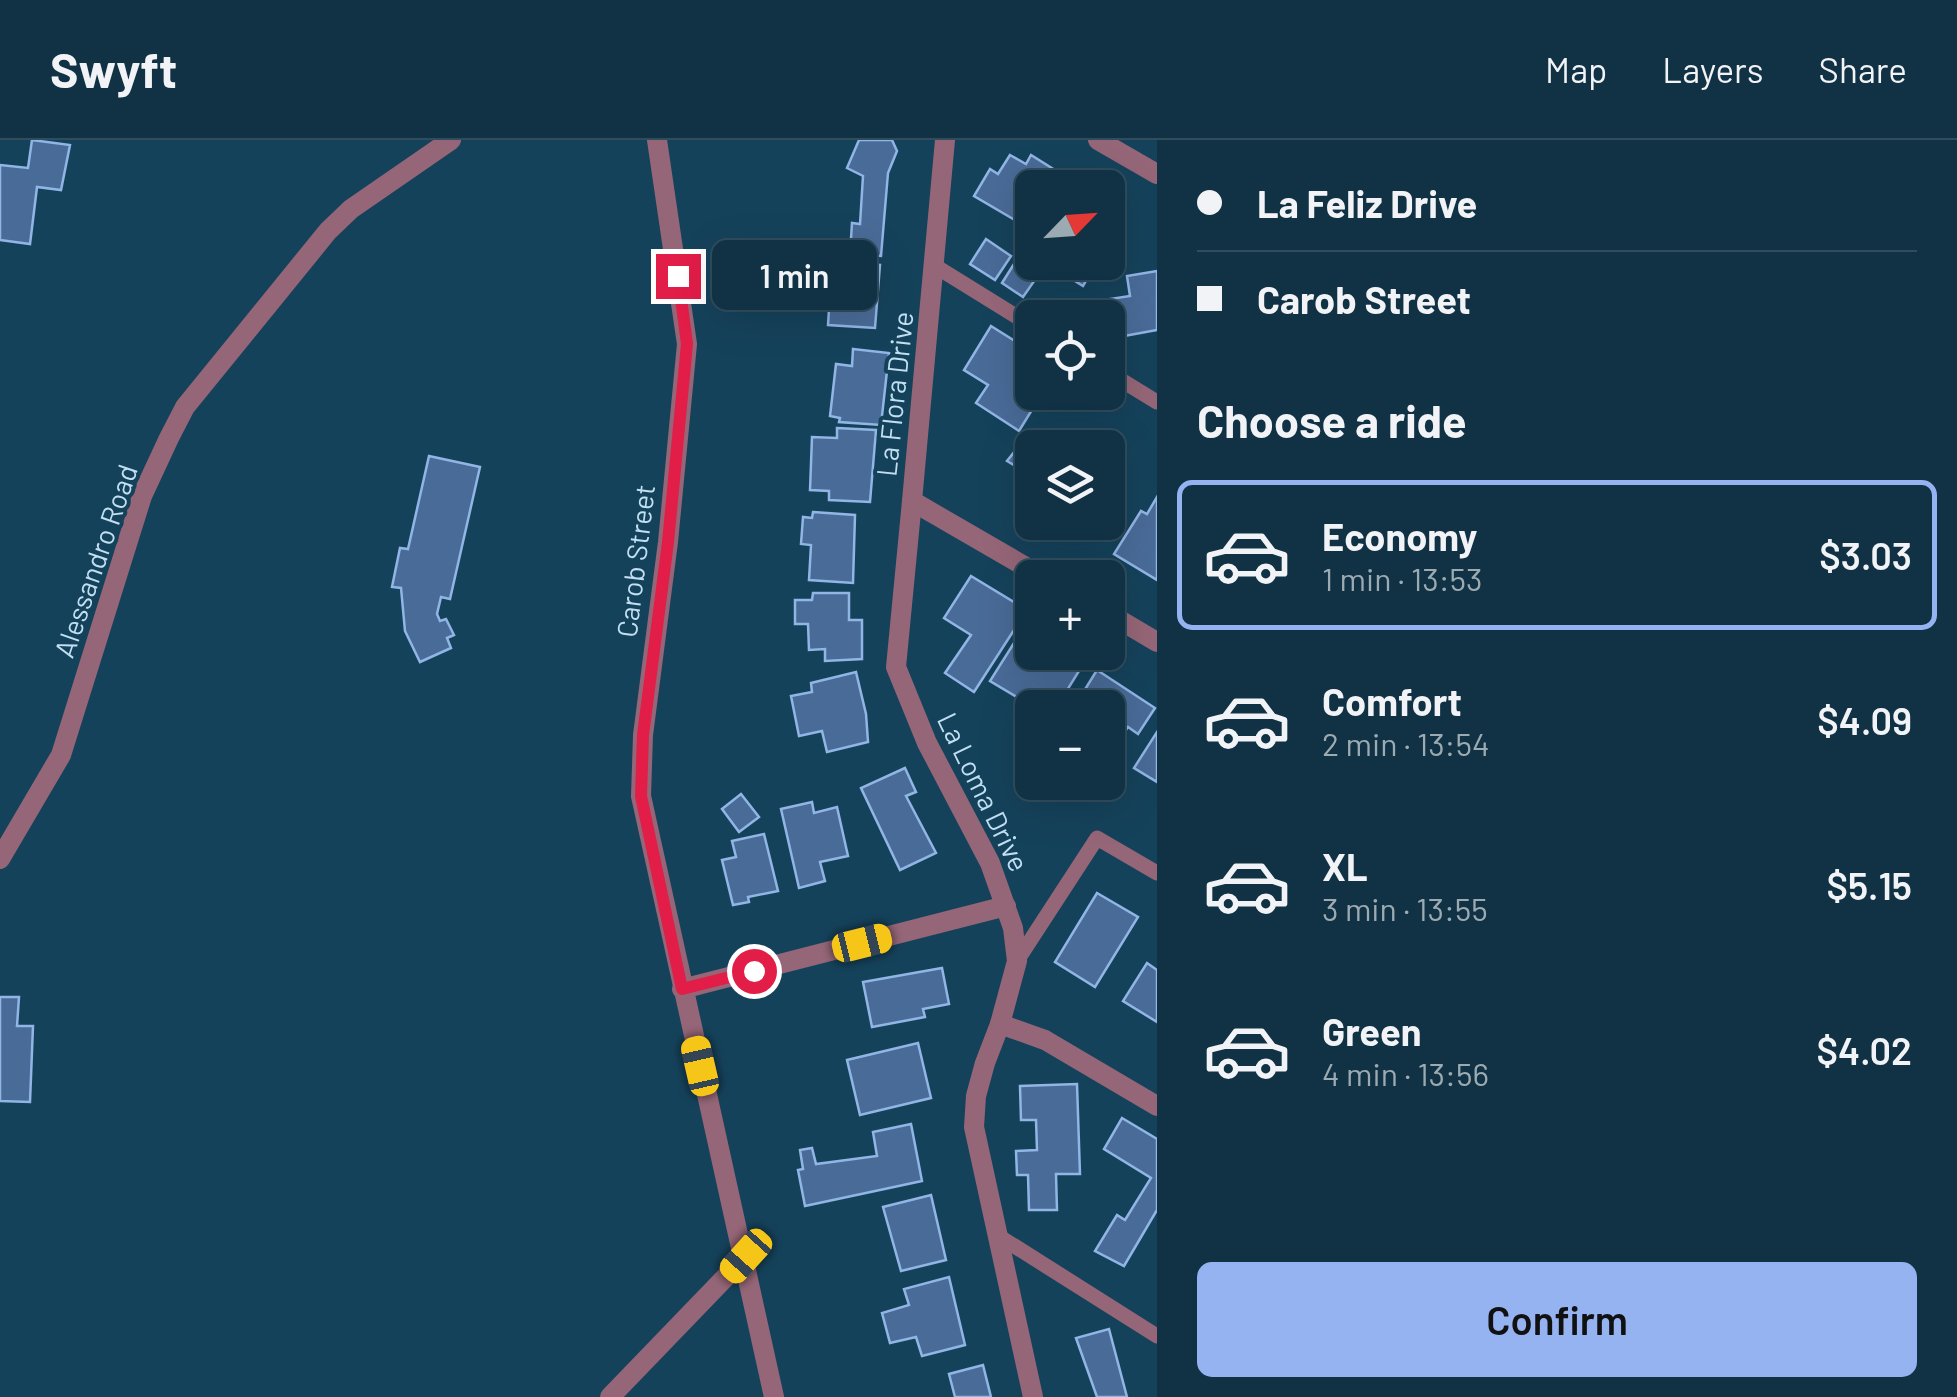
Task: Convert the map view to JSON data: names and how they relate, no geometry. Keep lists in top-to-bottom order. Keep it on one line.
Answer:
{"streets":{"street":["La Flora Drive","Alessandro Road","Carob Street","La Loma Drive"]},"crossings":[["La Flora Drive","La Loma Drive"]],"north":"top right","page":{"header":"Swyft","nav":["Map","Layers","Share"],"banner":["La Feliz Drive","Carob Street"],"map_buttons":["+","−"],"bubble":"1 min","heading":"Choose a ride","list":[{"name":"Economy","note":"1 min · 13:53","value":"$3.03"},{"name":"Comfort","note":"2 min · 13:54","value":"$4.09"},{"name":"XL","note":"3 min · 13:55","value":"$5.15"},{"name":"Green","note":"4 min · 13:56","value":"$4.02"}],"buttons":"Confirm"}}
